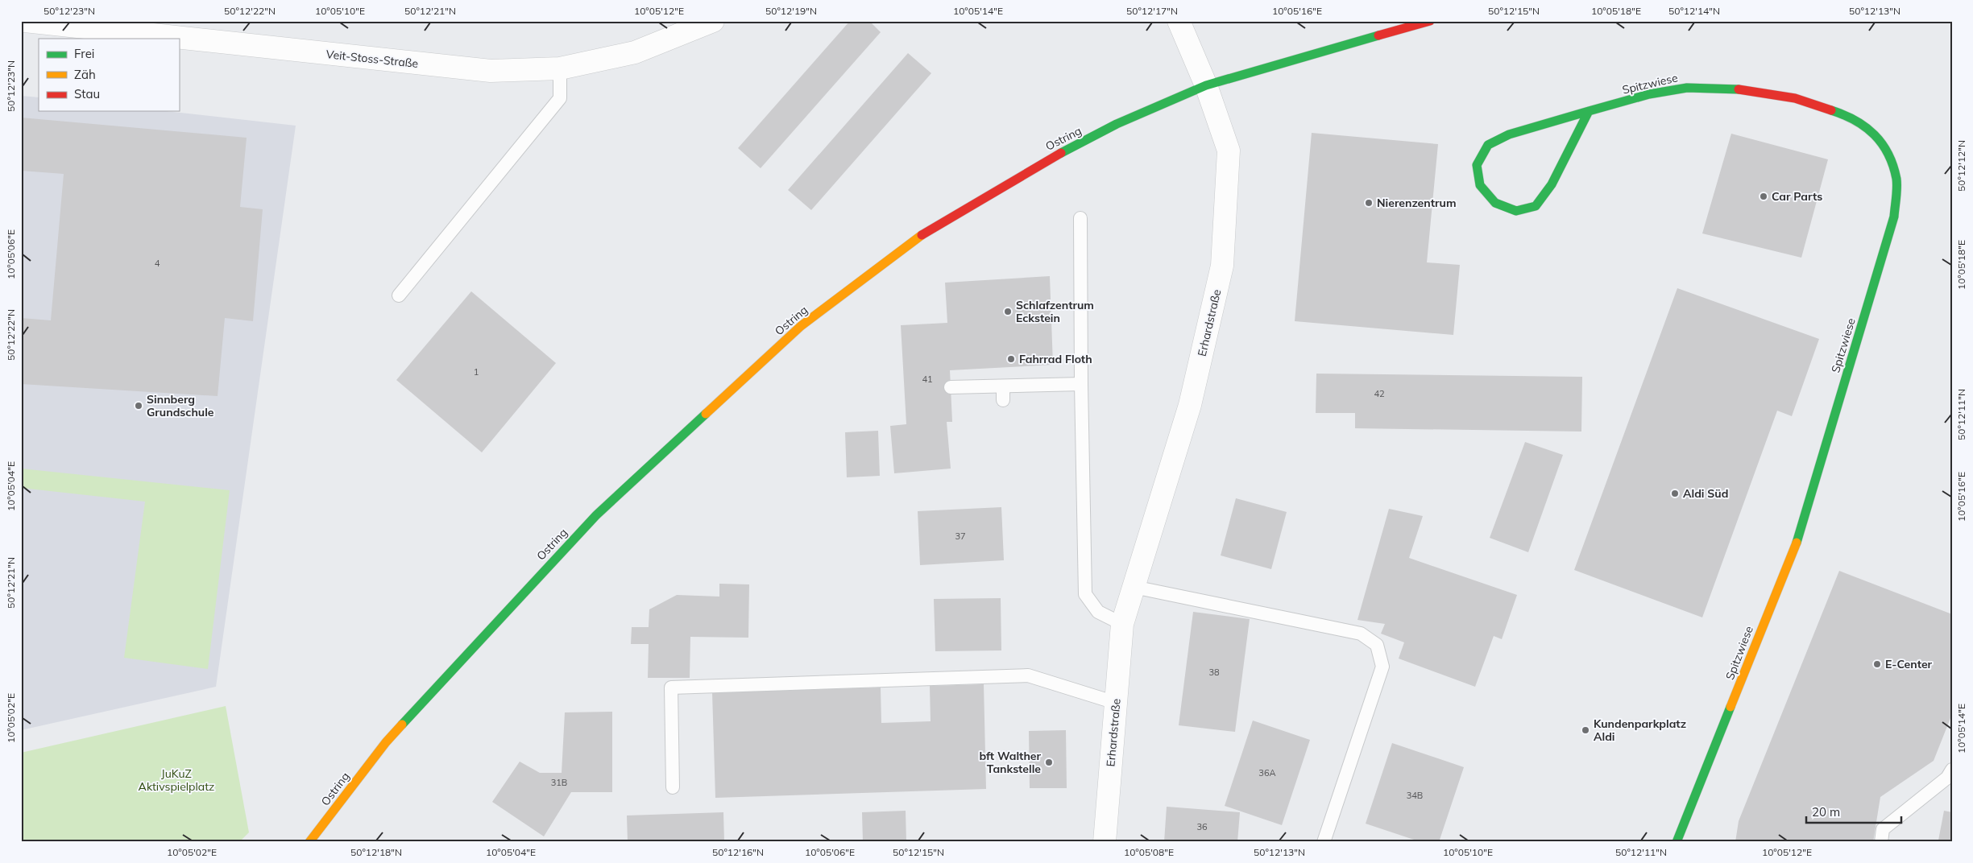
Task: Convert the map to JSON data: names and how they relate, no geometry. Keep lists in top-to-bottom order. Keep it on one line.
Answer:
{"streets":{"main road":["Spitzwiese","Ostring"],"street":["Veit-Stoss-Straße","Erhardstraße"]},"crossings":[["Ostring","Erhardstraße"]],"parks":["JuKuZ Aktivspielplatz"],"places":["Car Parts","Nierenzentrum","Schlafzentrum Eckstein","Fahrrad Floth","Sinnberg Grundschule","Aldi Süd","E-Center","Kundenparkplatz Aldi","bft Walther Tankstelle"],"house_numbers":["4","1","41","42","37","38","36A","31B","34B","36"],"legend":["Frei","Zäh","Stau"],"scale_bar":"20 m","coordinates":["50°12'23\"N","50°12'22\"N","10°05'10\"E","50°12'21\"N","10°05'12\"E","50°12'19\"N","10°05'14\"E","50°12'17\"N","10°05'16\"E","50°12'15\"N","10°05'18\"E","50°12'14\"N","50°12'13\"N","50°12'12\"N","10°05'06\"E","50°12'11\"N","10°05'04\"E","10°05'02\"E","50°12'18\"N","50°12'16\"N","10°05'08\"E"]}
